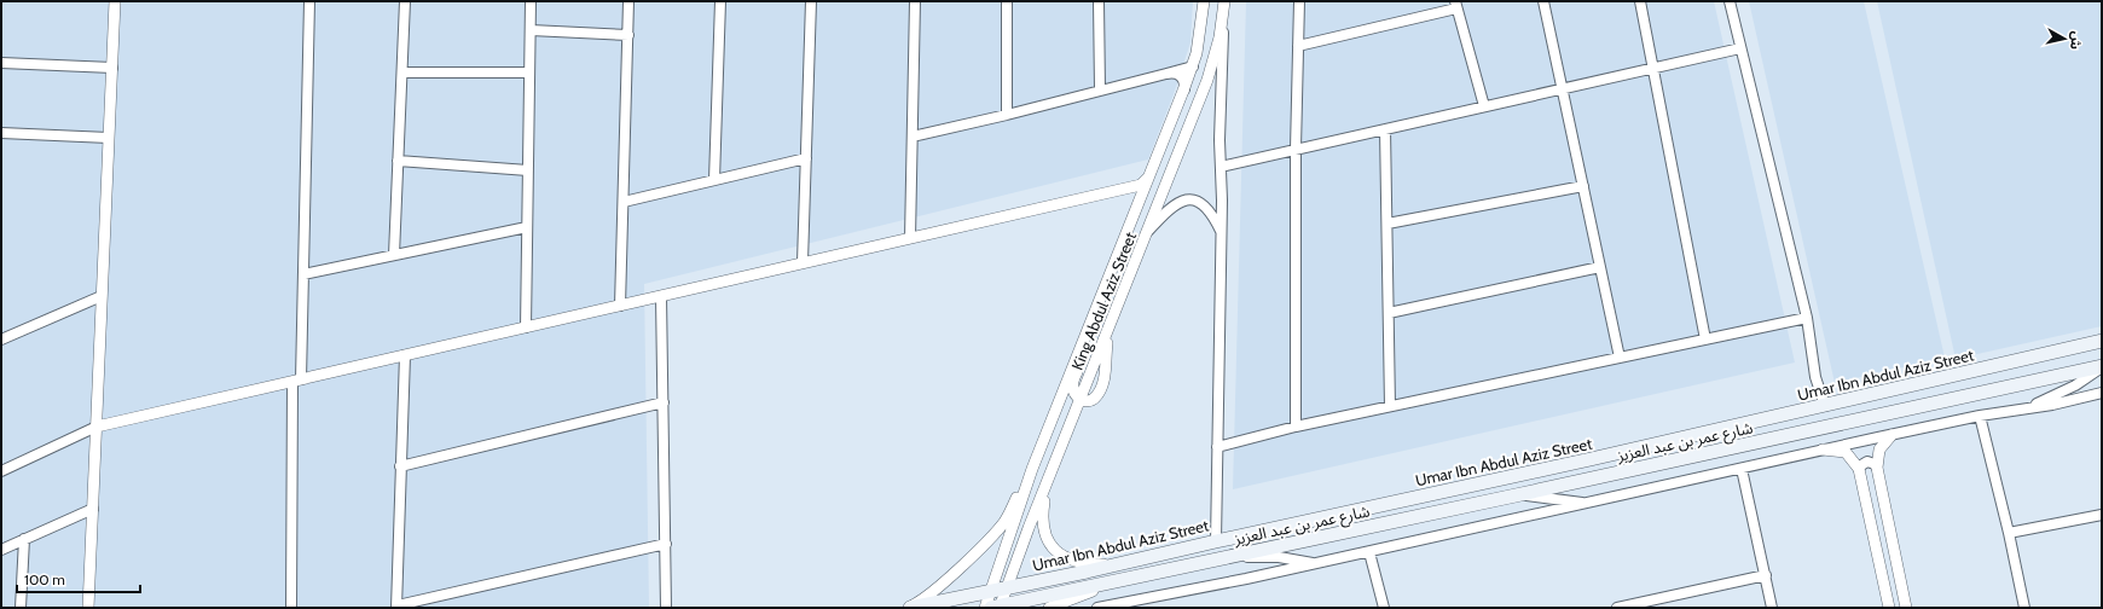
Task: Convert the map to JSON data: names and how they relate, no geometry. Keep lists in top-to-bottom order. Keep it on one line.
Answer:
{"streets":{"main road":["Umar Ibn Abdul Aziz Street","شارع عمر بن عبد العزيز"],"street":["King Abdul Aziz Street"]},"crossings":[["King Abdul Aziz Street","Umar Ibn Abdul Aziz Street"],["King Abdul Aziz Street","شارع عمر بن عبد العزيز"]],"scale_bar":"100 m","north":"right"}
